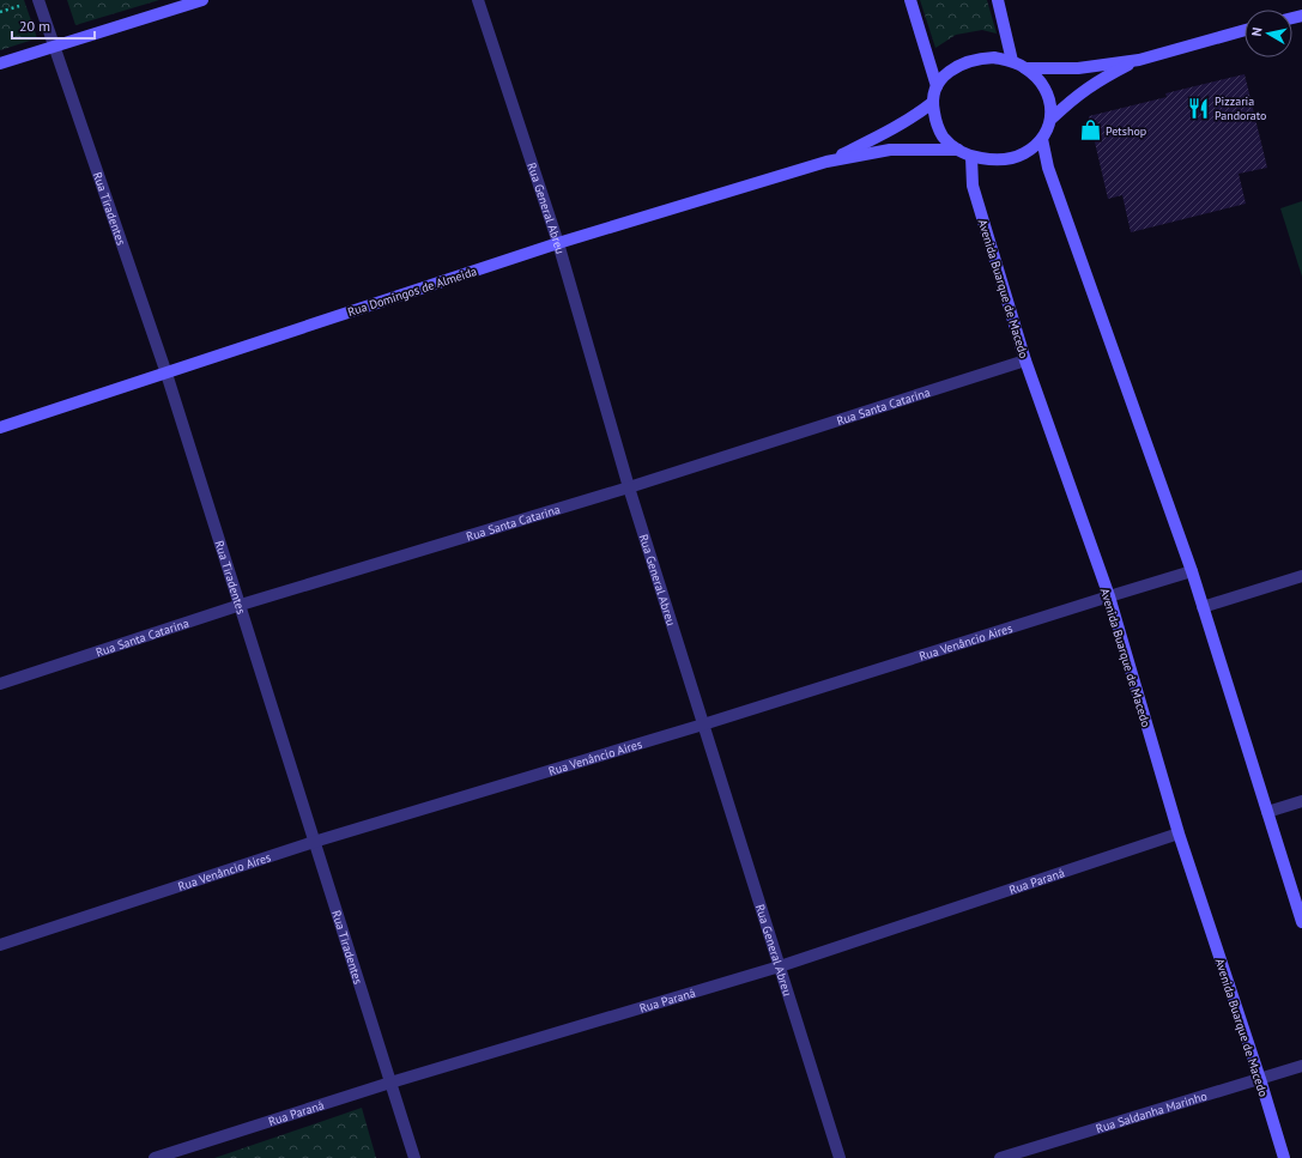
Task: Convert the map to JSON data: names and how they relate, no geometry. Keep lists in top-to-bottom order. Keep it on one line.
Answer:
{"streets":{"street":["Rua General Abreu","Rua Tiradentes","Avenida Buarque de Macedo","Rua Domingos de Almeida","Rua Santa Catarina","Rua Venâncio Aires","Rua Paraná","Rua Saldanha Marinho"]},"crossings":[["Rua General Abreu","Rua Domingos de Almeida"],["Rua General Abreu","Rua Santa Catarina"],["Rua General Abreu","Rua Venâncio Aires"],["Rua General Abreu","Rua Paraná"],["Rua Tiradentes","Rua Domingos de Almeida"],["Rua Tiradentes","Rua Santa Catarina"],["Rua Tiradentes","Rua Venâncio Aires"],["Rua Tiradentes","Rua Paraná"],["Avenida Buarque de Macedo","Rua Domingos de Almeida"],["Avenida Buarque de Macedo","Rua Santa Catarina"],["Avenida Buarque de Macedo","Rua Venâncio Aires"],["Avenida Buarque de Macedo","Rua Paraná"],["Avenida Buarque de Macedo","Rua Saldanha Marinho"]],"places":{"restaurant":["Pizzaria Pandorato"],"shop":["Petshop"]},"scale_bar":"20 m","north":"left"}
